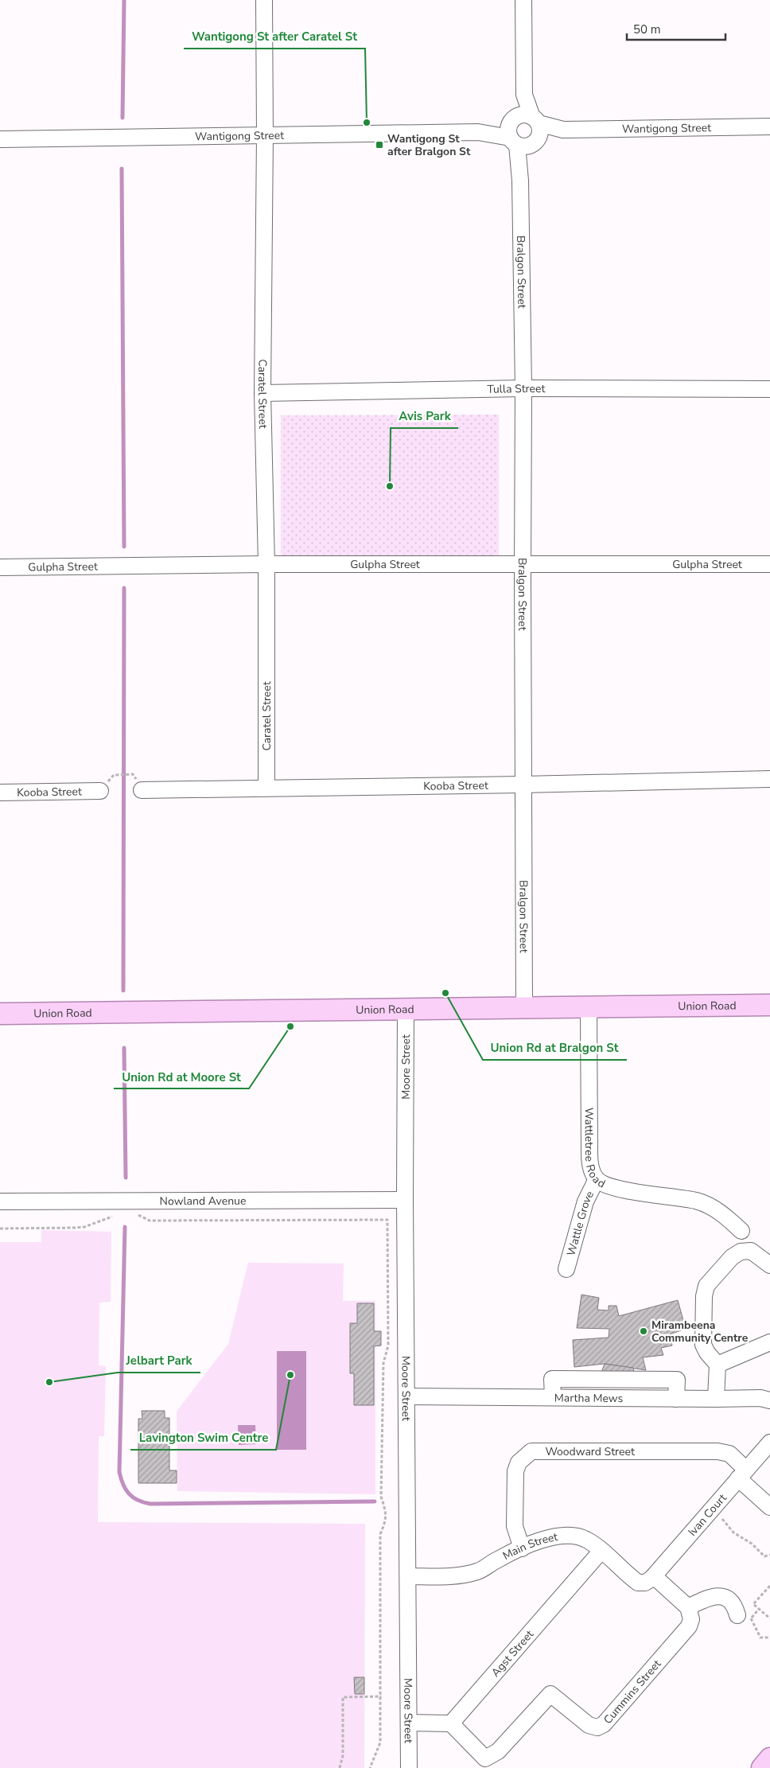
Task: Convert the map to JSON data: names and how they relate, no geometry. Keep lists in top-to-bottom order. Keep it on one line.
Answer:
{"streets":{"main road":["Union Road"],"street":["Wantigong Street","Bralgon Street","Tulla Street","Caratel Street","Gulpha Street","Kooba Street","Moore Street","Wattletree Road","Nowland Avenue","Wattle Grove","Martha Mews","Woodward Street","Ivan Court","Main Street","Agst Street","Cummins Street"]},"crossings":[["Wantigong Street","Bralgon Street"],["Wantigong Street","Caratel Street"],["Bralgon Street","Tulla Street"],["Bralgon Street","Gulpha Street"],["Bralgon Street","Kooba Street"],["Bralgon Street","Union Road"],["Tulla Street","Caratel Street"],["Caratel Street","Gulpha Street"],["Caratel Street","Kooba Street"],["Union Road","Moore Street"],["Union Road","Wattletree Road"],["Moore Street","Nowland Avenue"],["Moore Street","Martha Mews"],["Moore Street","Main Street"],["Wattletree Road","Wattle Grove"],["Woodward Street","Ivan Court"],["Woodward Street","Main Street"],["Ivan Court","Main Street"],["Main Street","Agst Street"],["Agst Street","Cummins Street"]],"places":{"other":["Wantigong St after Caratel St","Avis Park","Union Rd at Bralgon St","Union Rd at Moore St","Mirambeena Community Centre","Lavington Swim Centre","Jelbart Park"],"transit":["Wantigong St after Bralgon St"]},"scale_bar":"50 m"}
